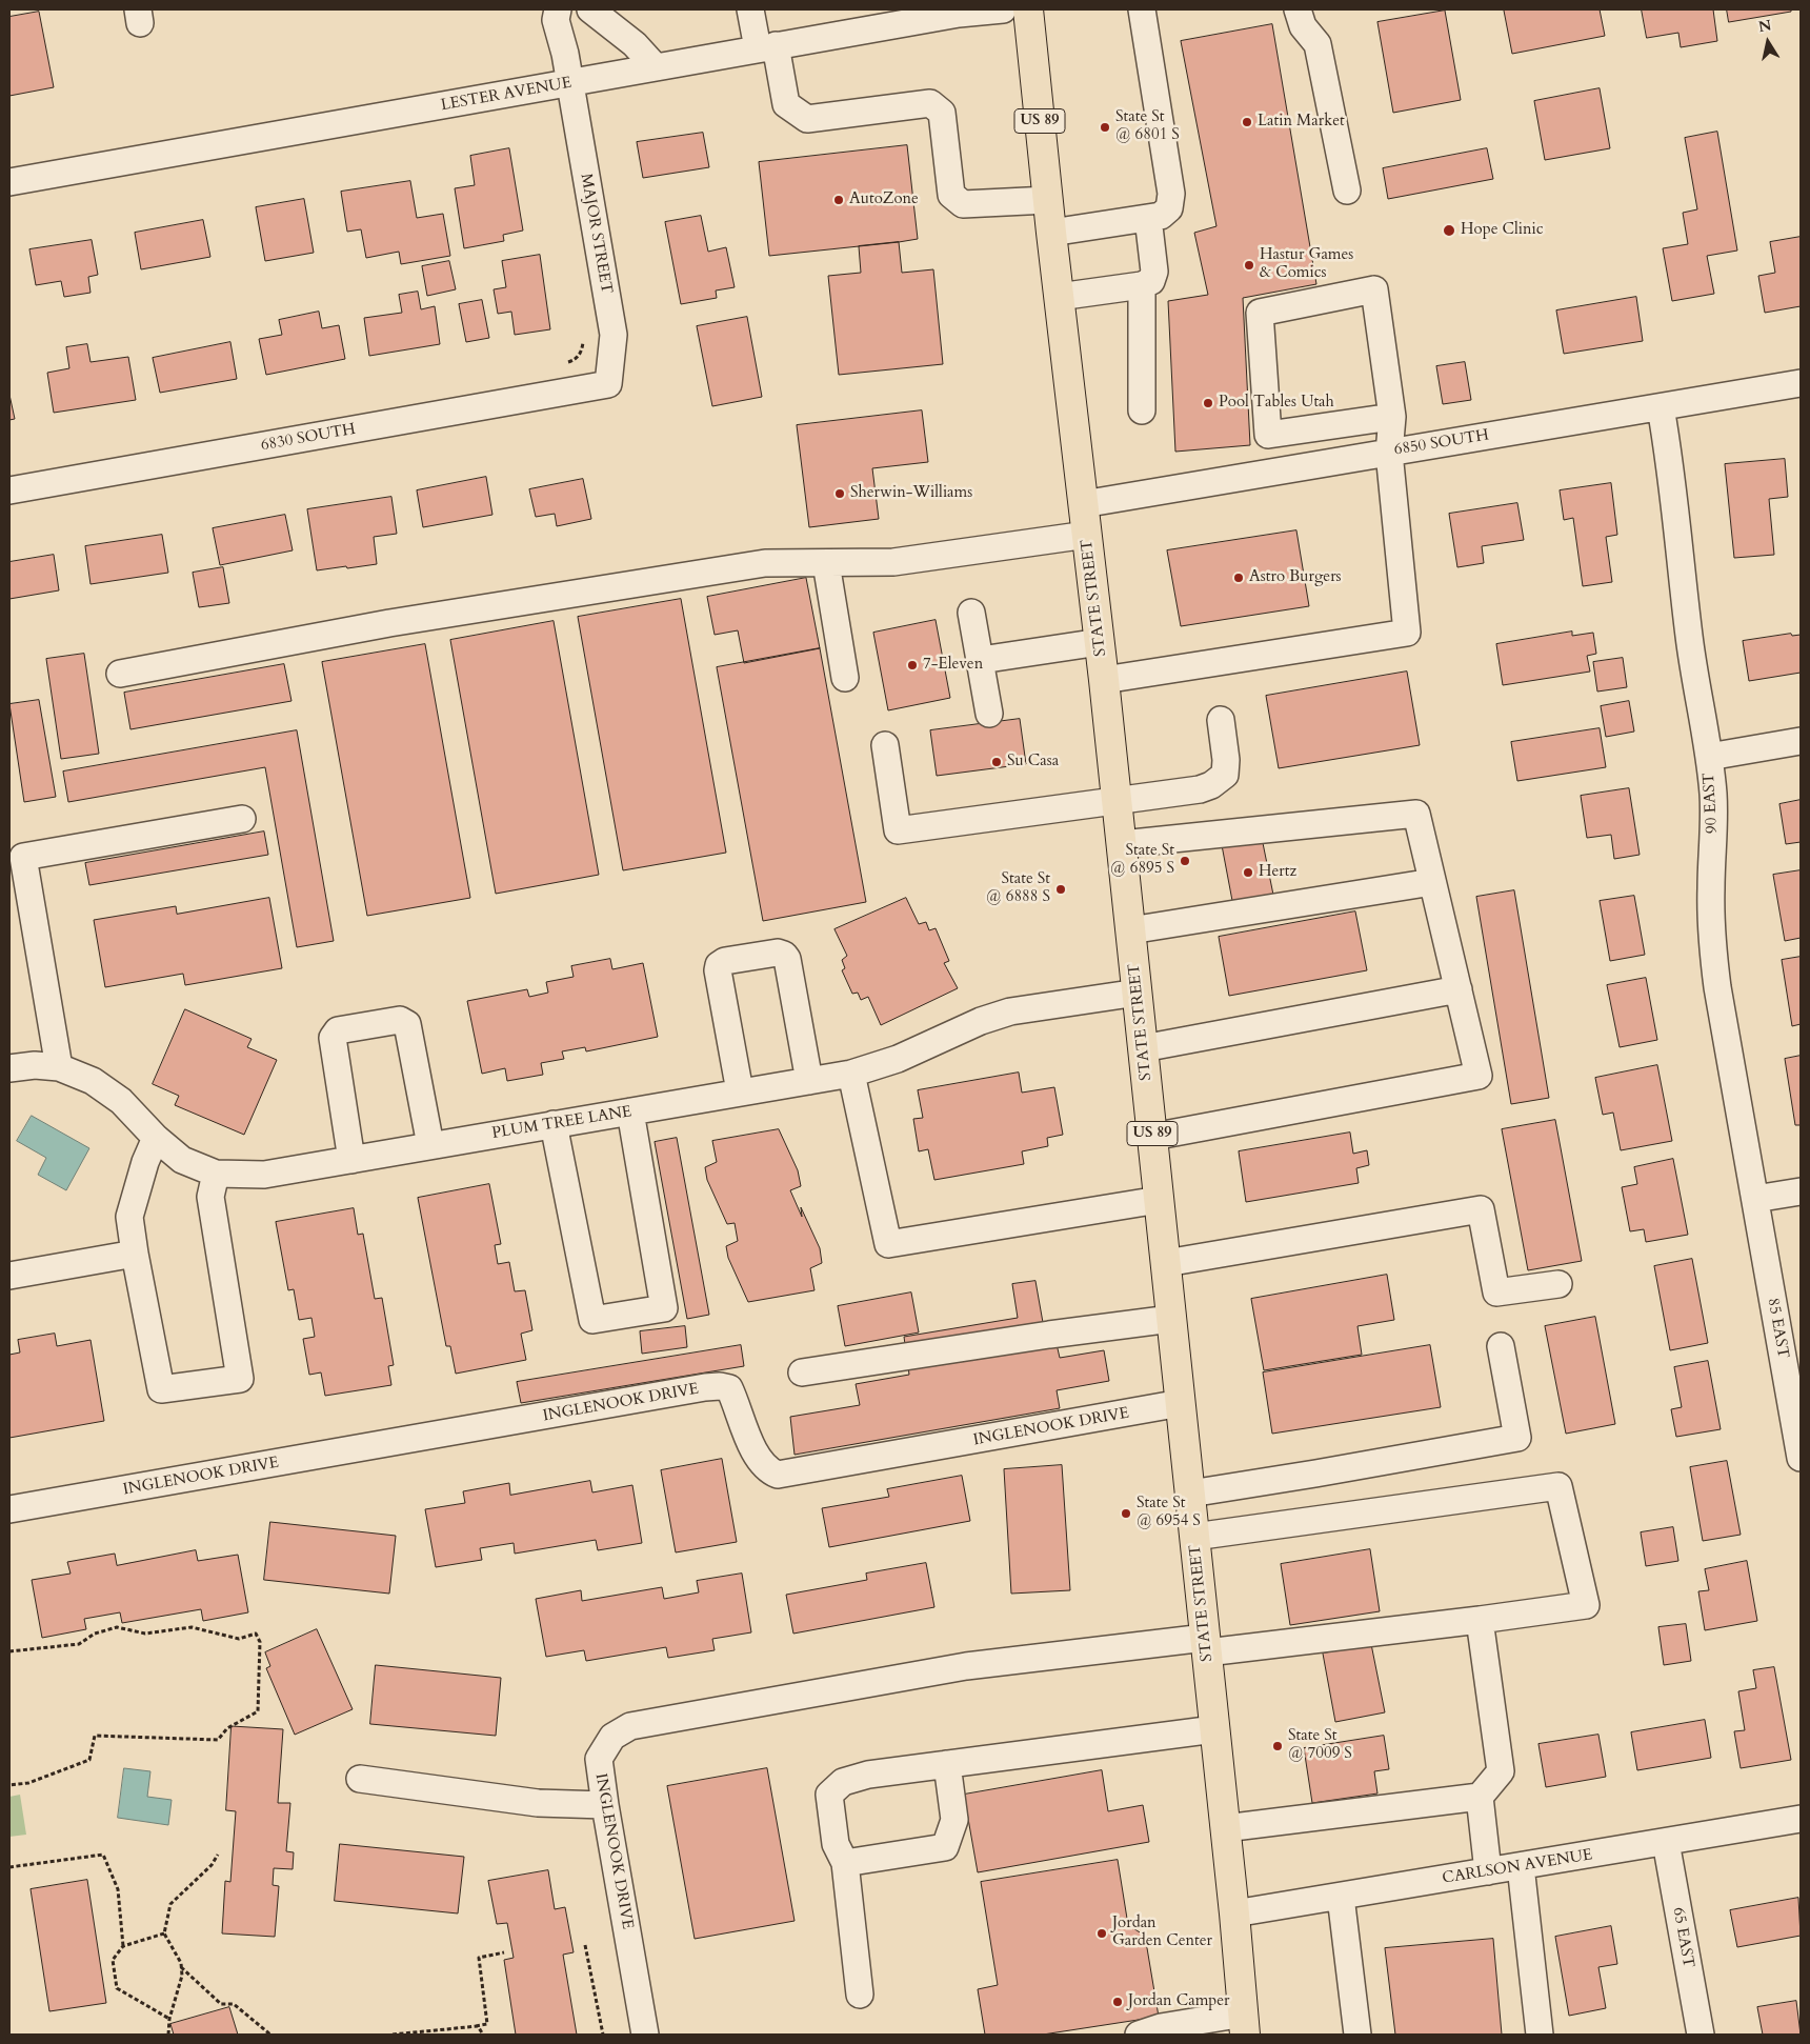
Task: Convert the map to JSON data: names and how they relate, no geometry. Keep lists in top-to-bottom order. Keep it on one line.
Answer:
{"streets":{"main road":["US 89","STATE STREET"],"street":["LESTER AVENUE","MAJOR STREET","6830 SOUTH","6850 SOUTH","90 EAST","PLUM TREE LANE","85 EAST","INGLENOOK DRIVE","CARLSON AVENUE","65 EAST"]},"crossings":[["LESTER AVENUE","MAJOR STREET"],["MAJOR STREET","6830 SOUTH"],["6850 SOUTH","STATE STREET"],["6850 SOUTH","90 EAST"],["STATE STREET","PLUM TREE LANE"],["STATE STREET","INGLENOOK DRIVE"],["STATE STREET","CARLSON AVENUE"],["90 EAST","85 EAST"],["CARLSON AVENUE","65 EAST"]],"places":["Latin Market","State St @ 6801 S","AutoZone","Hope Clinic","Hastur Games & Comics","Pool Tables Utah","Sherwin-Williams","Astro Burgers","7-Eleven","Su Casa","State St @ 6895 S","Hertz","State St @ 6888 S","State St @ 6954 S","State St @ 7009 S","Jordan Garden Center","Jordan Camper"],"north":"top"}
